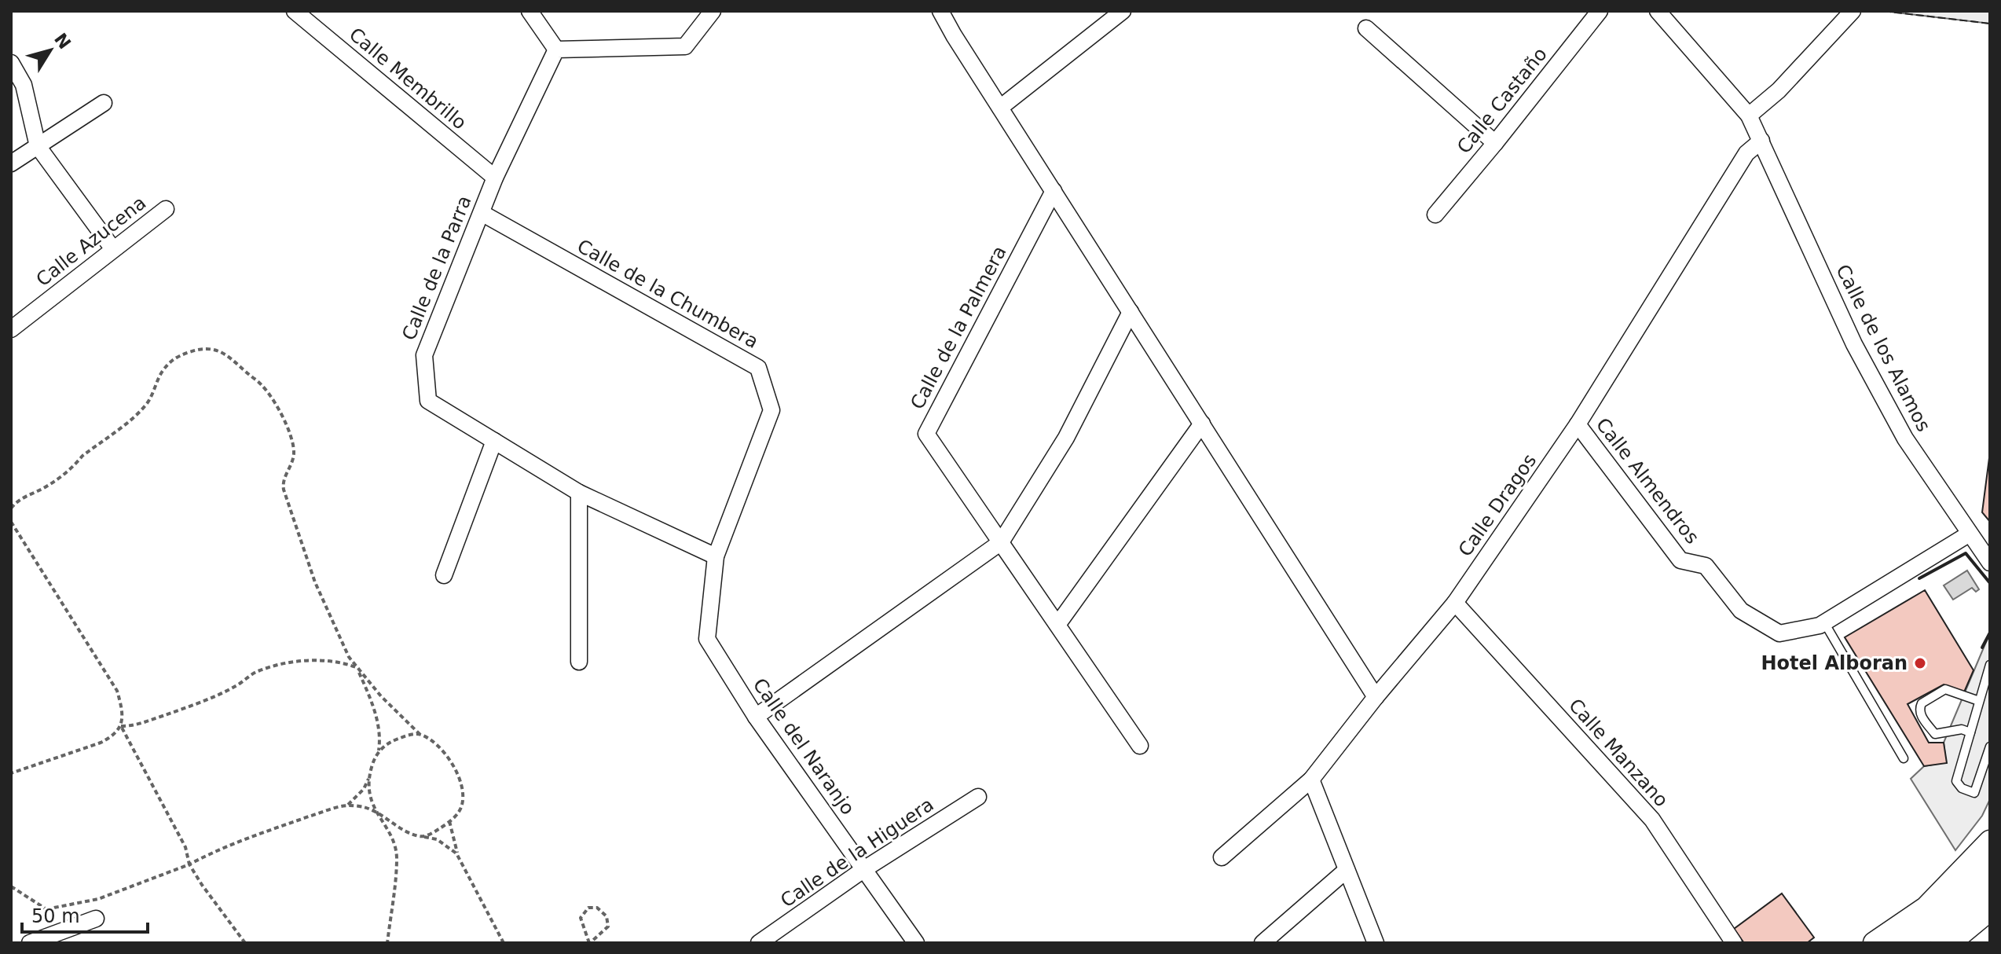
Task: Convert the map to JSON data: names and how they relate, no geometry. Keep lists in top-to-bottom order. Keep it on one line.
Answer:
{"streets":{"street":["Calle Membrillo","Calle Castaño","Calle Azucena","Calle de la Parra","Calle de la Chumbera","Calle de la Palmera","Calle de los Alamos","Calle Almendros","Calle Dragos","Calle del Naranjo","Calle Manzano","Calle de la Higuera"]},"crossings":[["Calle Membrillo","Calle de la Parra"],["Calle de la Parra","Calle de la Chumbera"],["Calle de la Parra","Calle del Naranjo"],["Calle de la Chumbera","Calle del Naranjo"],["Calle de los Alamos","Calle Almendros"],["Calle de los Alamos","Calle Dragos"],["Calle Almendros","Calle Dragos"],["Calle Dragos","Calle Manzano"],["Calle del Naranjo","Calle de la Higuera"]],"places":["Hotel Alboran"],"scale_bar":"50 m","north":"top right"}
